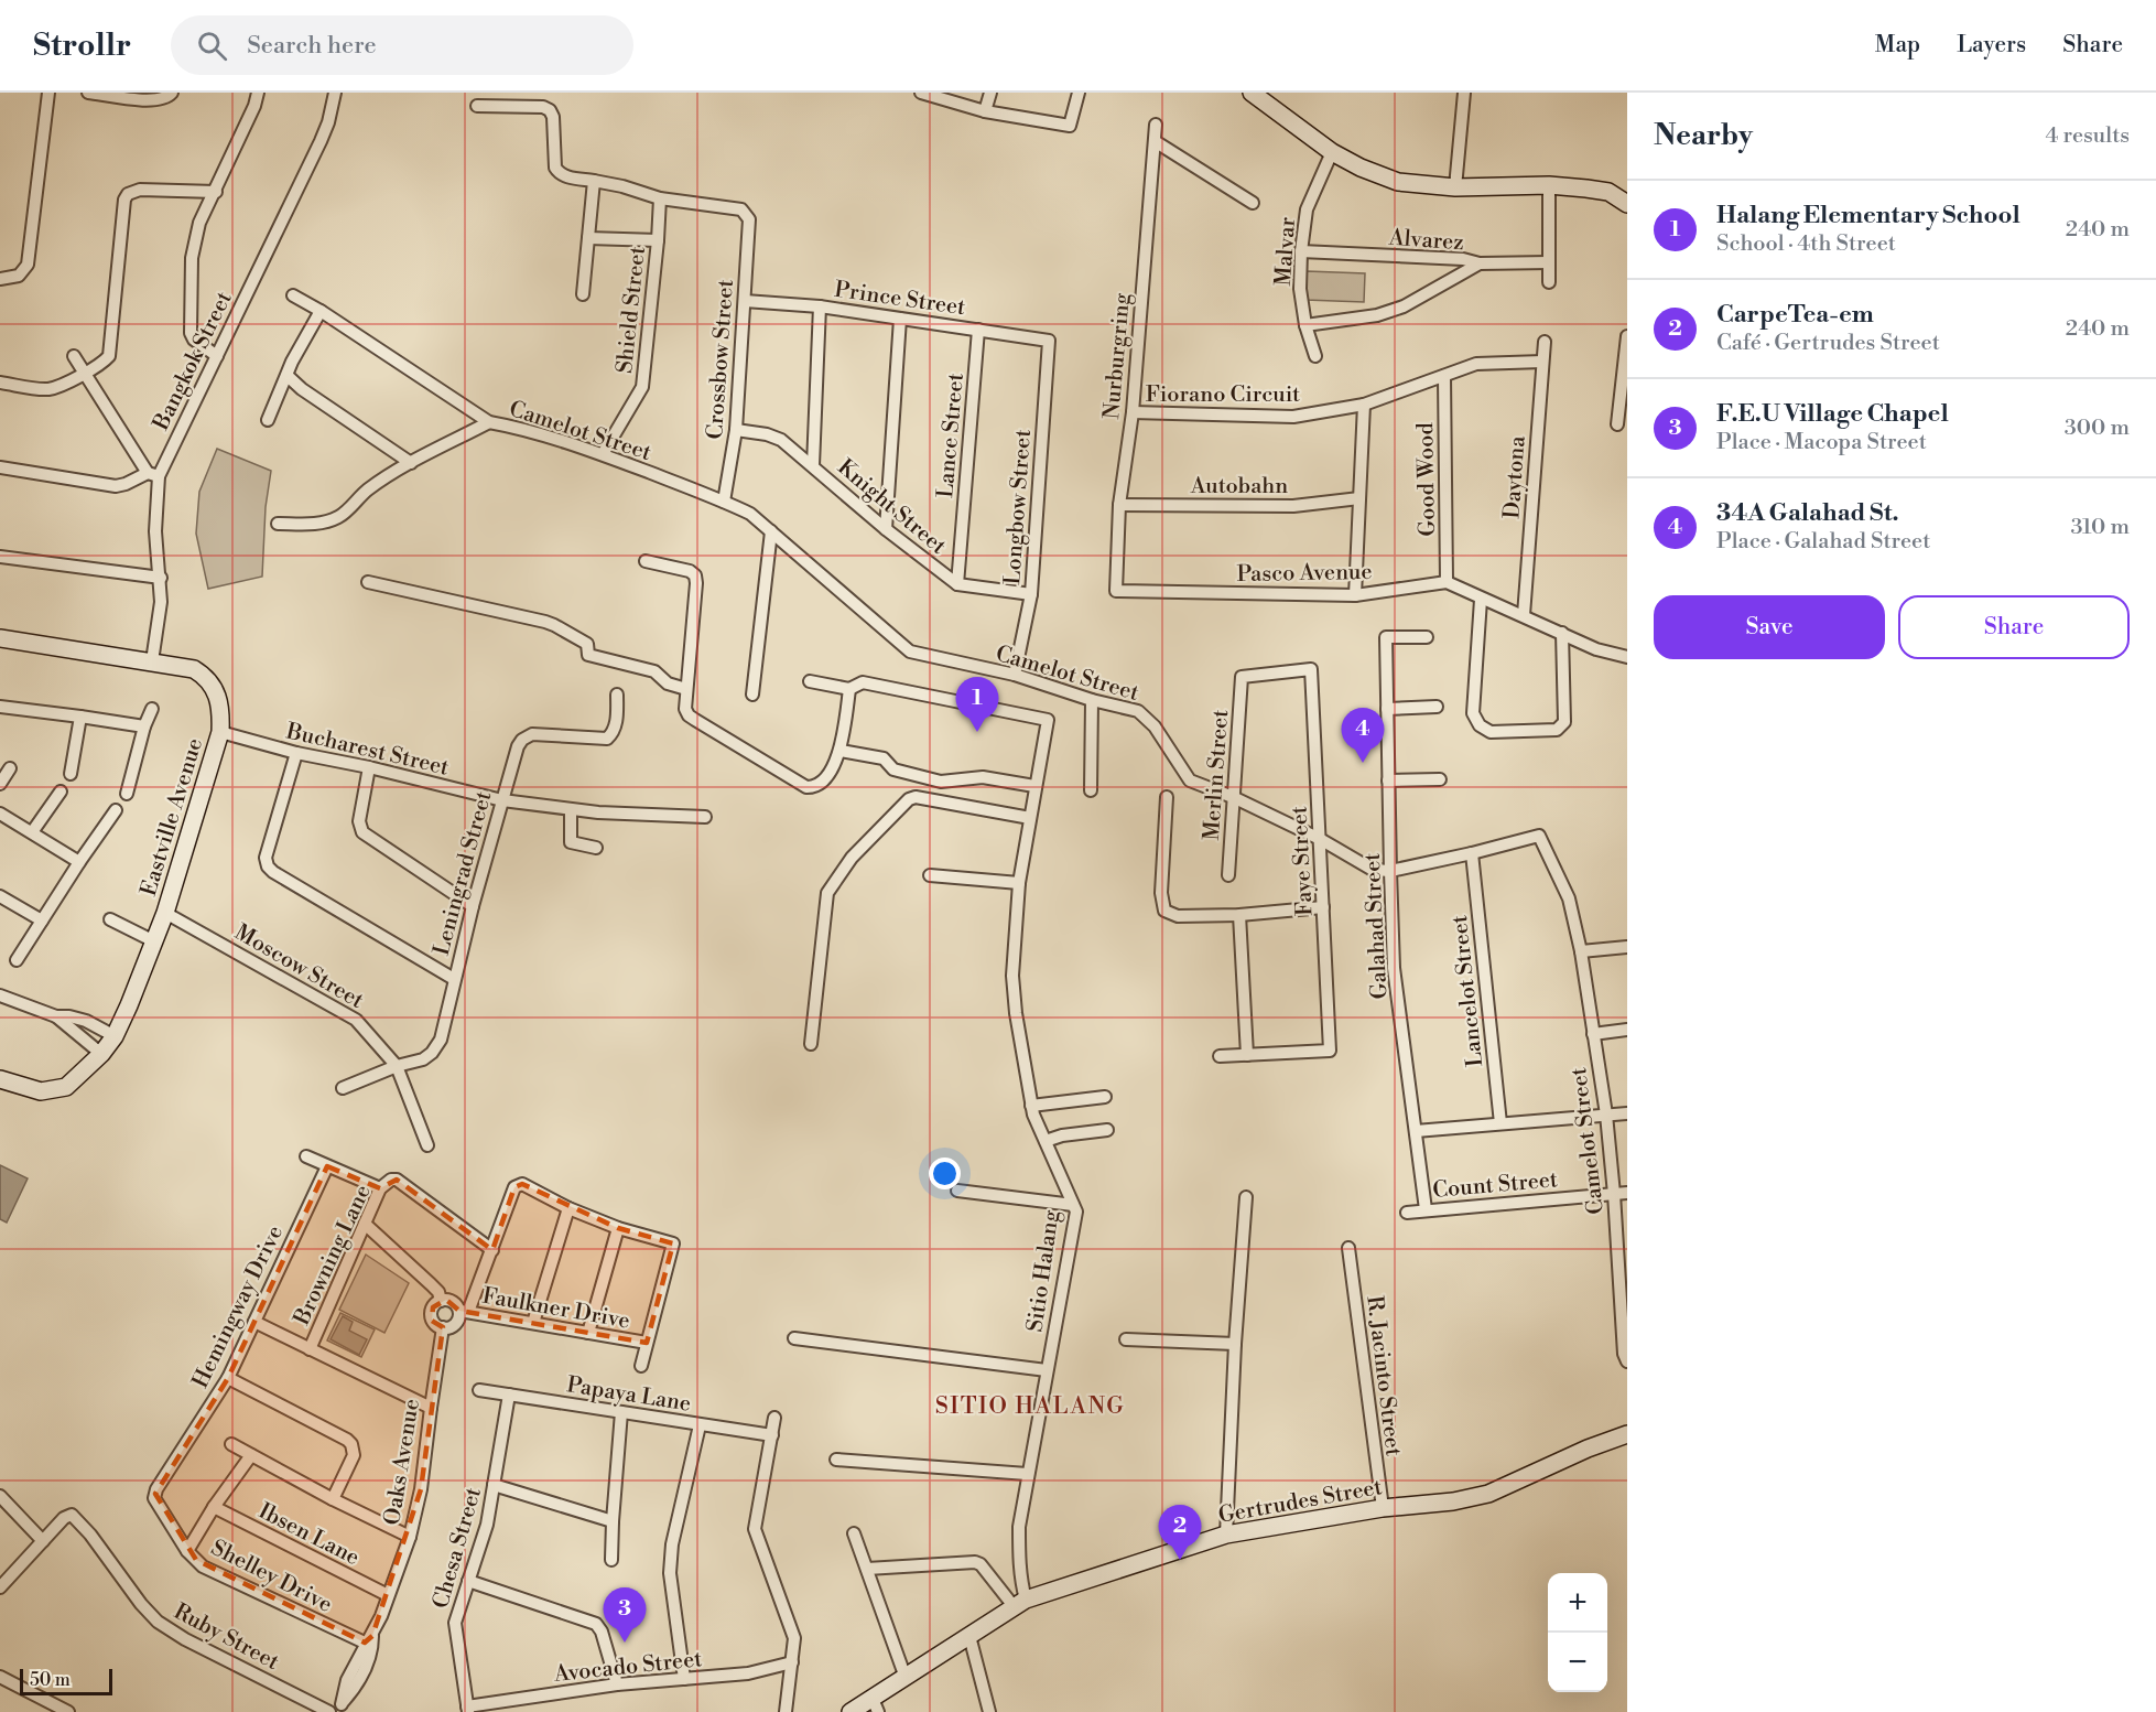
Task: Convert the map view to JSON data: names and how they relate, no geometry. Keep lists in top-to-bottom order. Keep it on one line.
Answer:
{"streets":{"street":["Alvarez","Malvar","Prince Street","Shield Street","Nurburgring","Crossbow Street","Bangkok Street","Fiorano Circuit","Camelot Street","Lance Street","Daytona","Good Wood","Autobahn","Knight Street","Longbow Street","Pasco Avenue","Bucharest Street","Merlin Street","Eastville Avenue","Faye Street","Leningrad Street","Galahad Street","Moscow Street","Lancelot Street","Count Street","Browning Lane","Sitio Halang","Hemingway Drive","Faulkner Drive","R. Jacinto Street","Papaya Lane","Oaks Avenue","Gertrudes Street","Ibsen Lane","Chesa Street","Shelley Drive","Ruby Street","Avocado Street"]},"crossings":[["Alvarez","Malvar"],["Prince Street","Crossbow Street"],["Prince Street","Lance Street"],["Prince Street","Longbow Street"],["Shield Street","Crossbow Street"],["Shield Street","Camelot Street"],["Nurburgring","Fiorano Circuit"],["Nurburgring","Autobahn"],["Nurburgring","Pasco Avenue"],["Crossbow Street","Camelot Street"],["Crossbow Street","Knight Street"],["Bangkok Street","Eastville Avenue"],["Fiorano Circuit","Daytona"],["Fiorano Circuit","Good Wood"],["Camelot Street","Longbow Street"],["Camelot Street","Merlin Street"],["Camelot Street","Faye Street"],["Camelot Street","Galahad Street"],["Camelot Street","Lancelot Street"],["Camelot Street","Count Street"],["Lance Street","Knight Street"],["Good Wood","Pasco Avenue"],["Knight Street","Longbow Street"],["Bucharest Street","Eastville Avenue"],["Bucharest Street","Leningrad Street"],["Merlin Street","Faye Street"],["Eastville Avenue","Moscow Street"],["Leningrad Street","Moscow Street"],["Galahad Street","Count Street"],["Sitio Halang","Gertrudes Street"],["Hemingway Drive","Shelley Drive"],["Faulkner Drive","Oaks Avenue"],["R. Jacinto Street","Gertrudes Street"],["Papaya Lane","Chesa Street"],["Oaks Avenue","Ibsen Lane"],["Oaks Avenue","Shelley Drive"],["Oaks Avenue","Ruby Street"],["Chesa Street","Avocado Street"]],"districts":["SITIO HALANG"],"scale_bar":"50 m","page":{"header":"Strollr","search":"Search here","nav":["Map","Layers","Share"],"heading":["Nearby","4 results"],"list":[{"mark":"1","name":"Halang Elementary School","note":"School · 4th Street","value":"240 m"},{"mark":"2","name":"CarpeTea-em","note":"Café · Gertrudes Street","value":"240 m"},{"mark":"3","name":"F.E.U Village Chapel","note":"Place · Macopa Street","value":"300 m"},{"mark":"4","name":"34A Galahad St.","note":"Place · Galahad Street","value":"310 m"}],"buttons":["Save","Share"],"pins":["1","4","2","3"],"map_buttons":["+","−"],"scale":"50 m"}}
